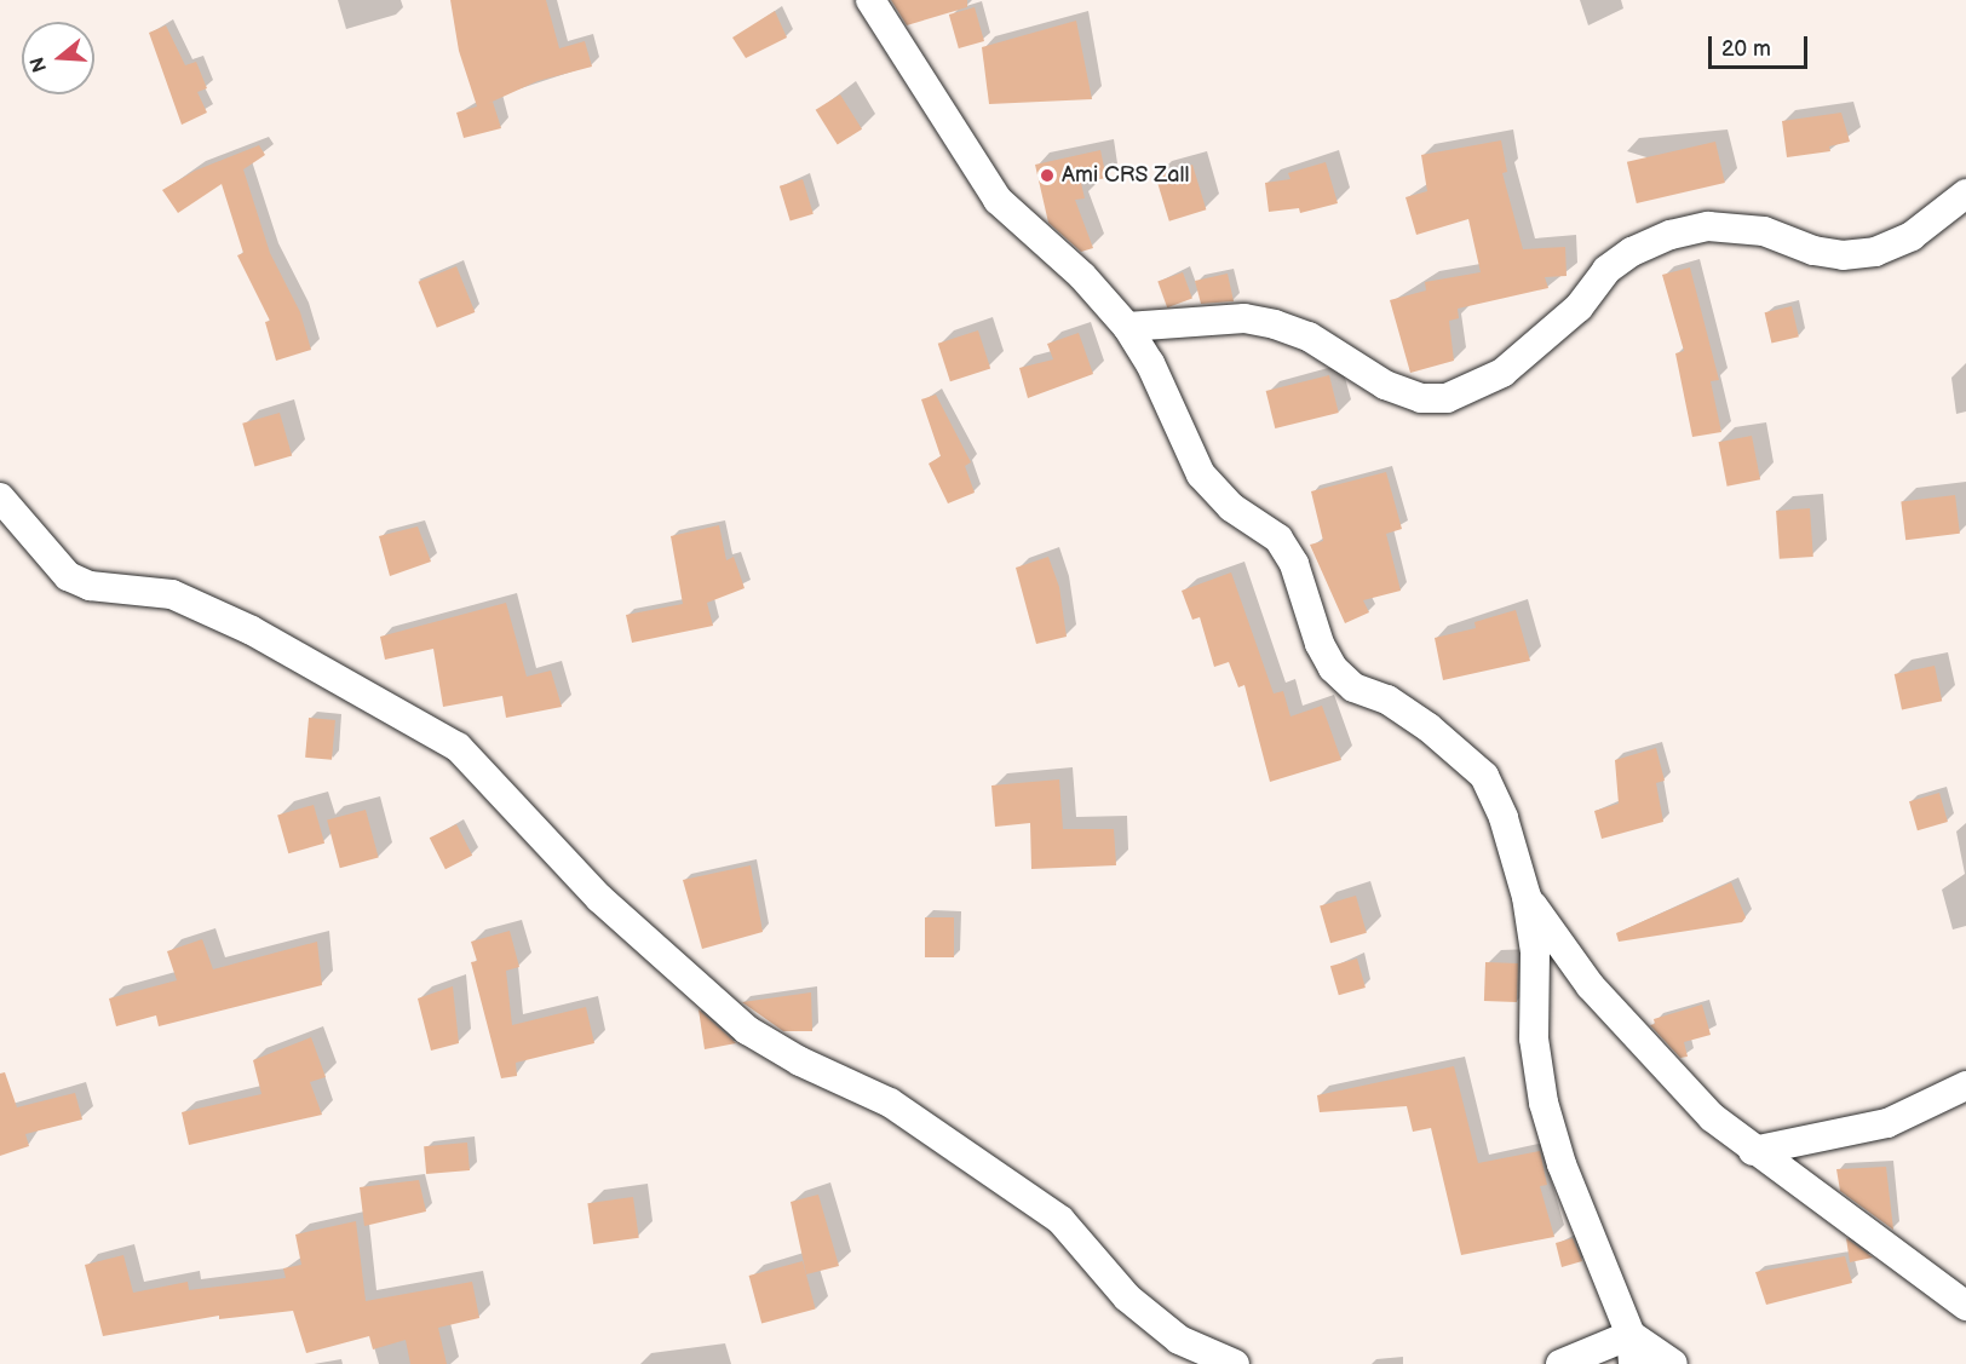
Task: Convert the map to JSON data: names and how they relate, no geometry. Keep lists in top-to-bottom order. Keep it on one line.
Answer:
{"places":["Ami CRS Zall"],"scale_bar":"20 m","north":"left"}
